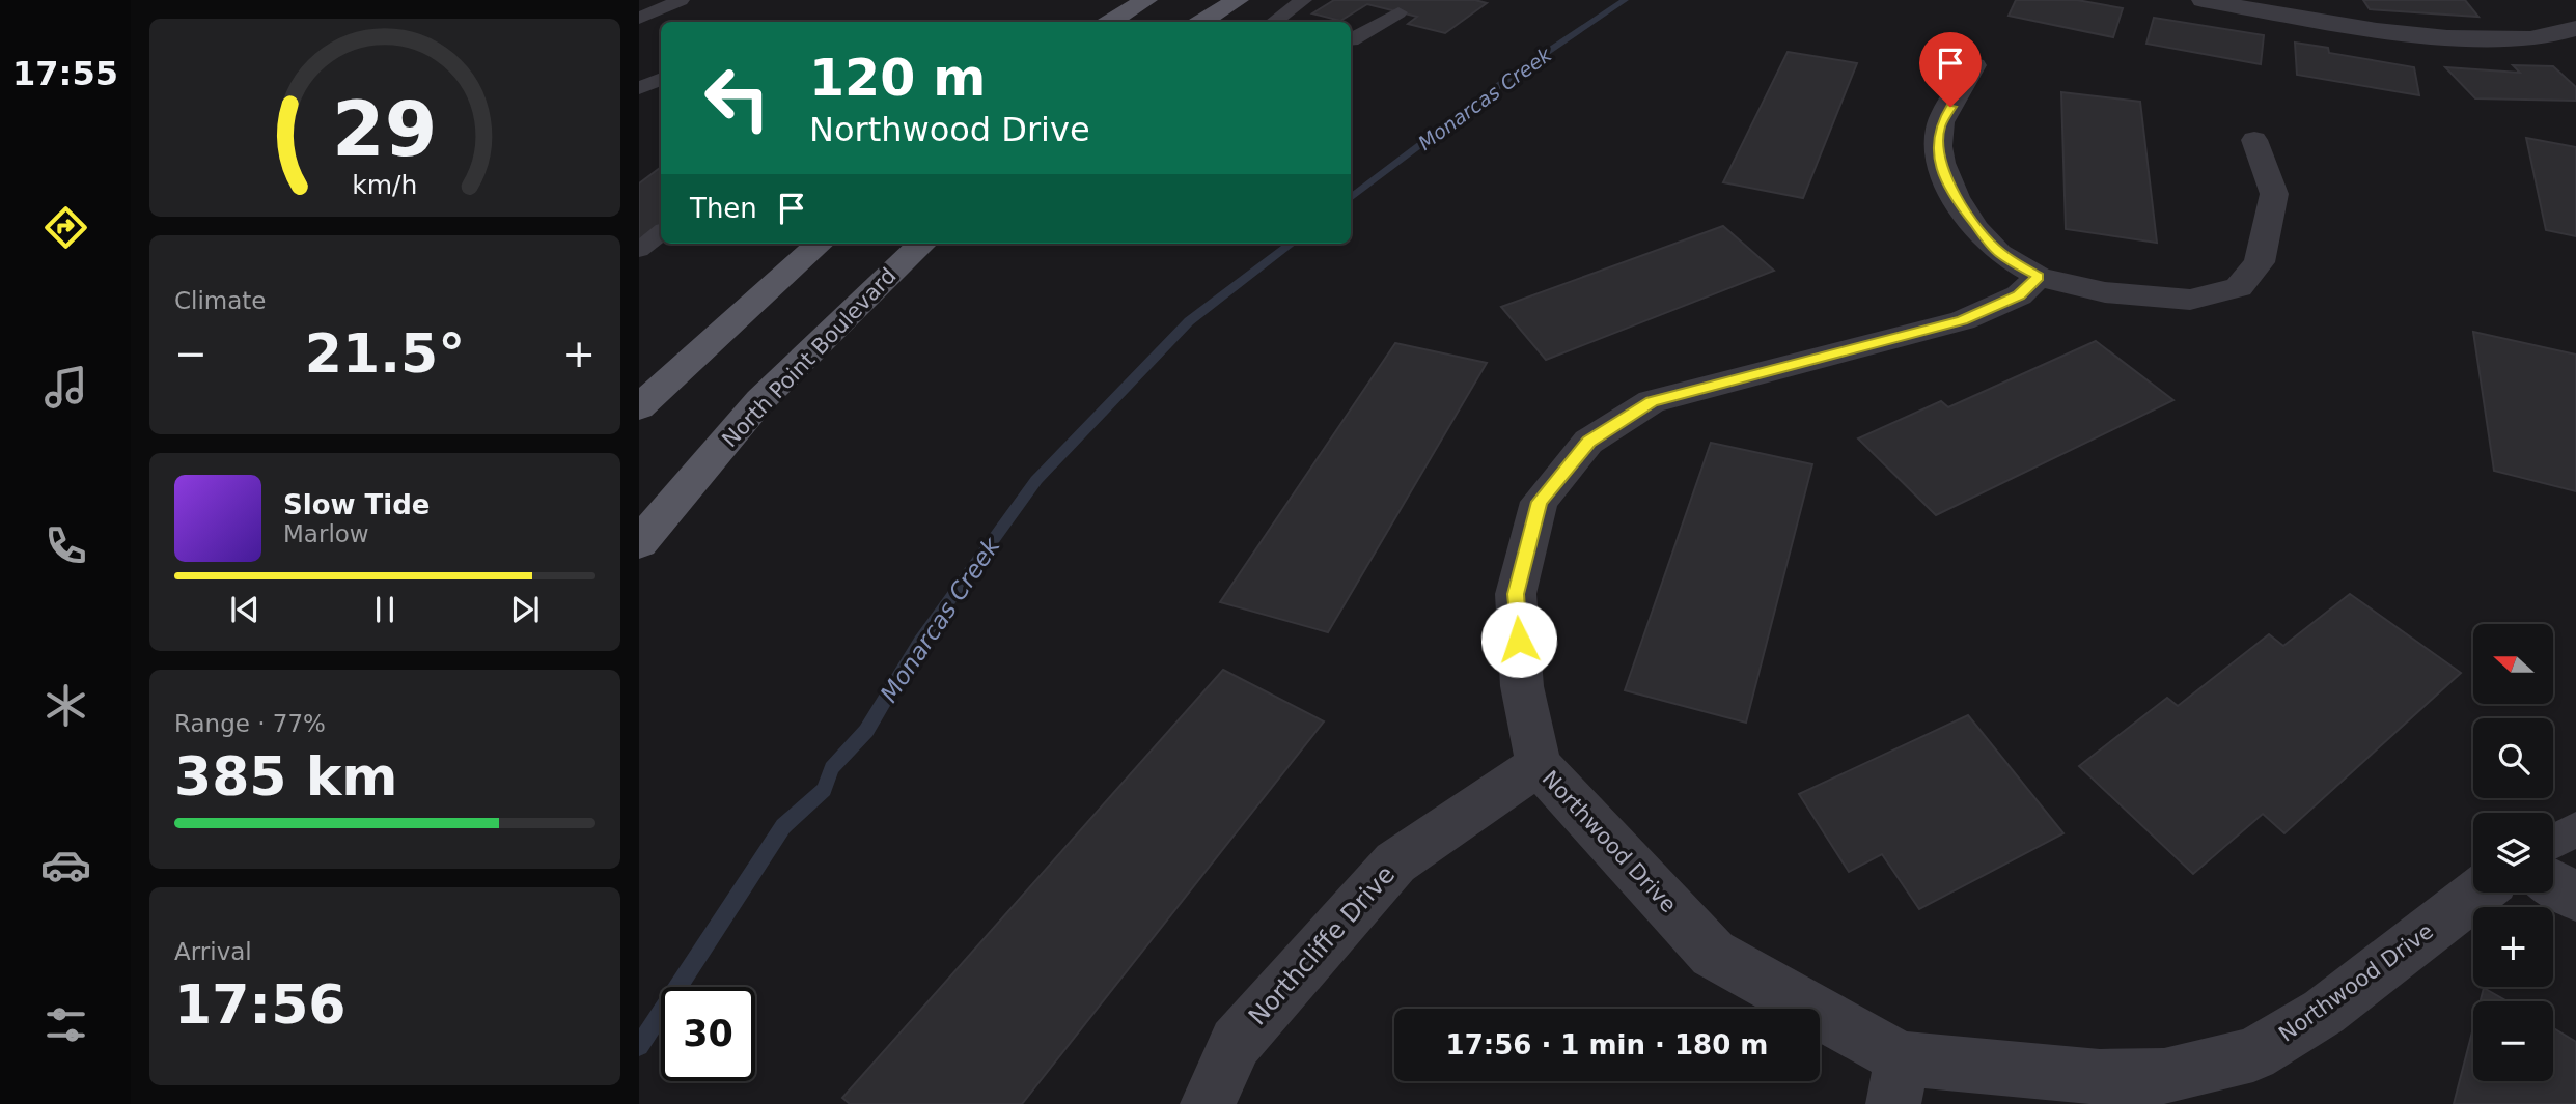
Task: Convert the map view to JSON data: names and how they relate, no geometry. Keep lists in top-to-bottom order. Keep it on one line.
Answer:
{"streets":{"main road":["North Point Boulevard"],"street":["Northwood Drive","Northcliffe Drive"]},"crossings":[["Northwood Drive","Northcliffe Drive"]],"water":["Monarcas Creek"],"north":"left","page":{"tabs":"17:55","turn":["120 m","Northwood Drive"],"then":"Then","tile":["Climate",["Range · 77%","385 km"],["Arrival","17:56"]],"heat":["−","21.5°","+"],"song":["Slow Tide","Marlow"],"map_buttons":["+","−"],"limit":"30","trip":"17:56 · 1 min · 180 m","gauge":["29","km/h"]}}
